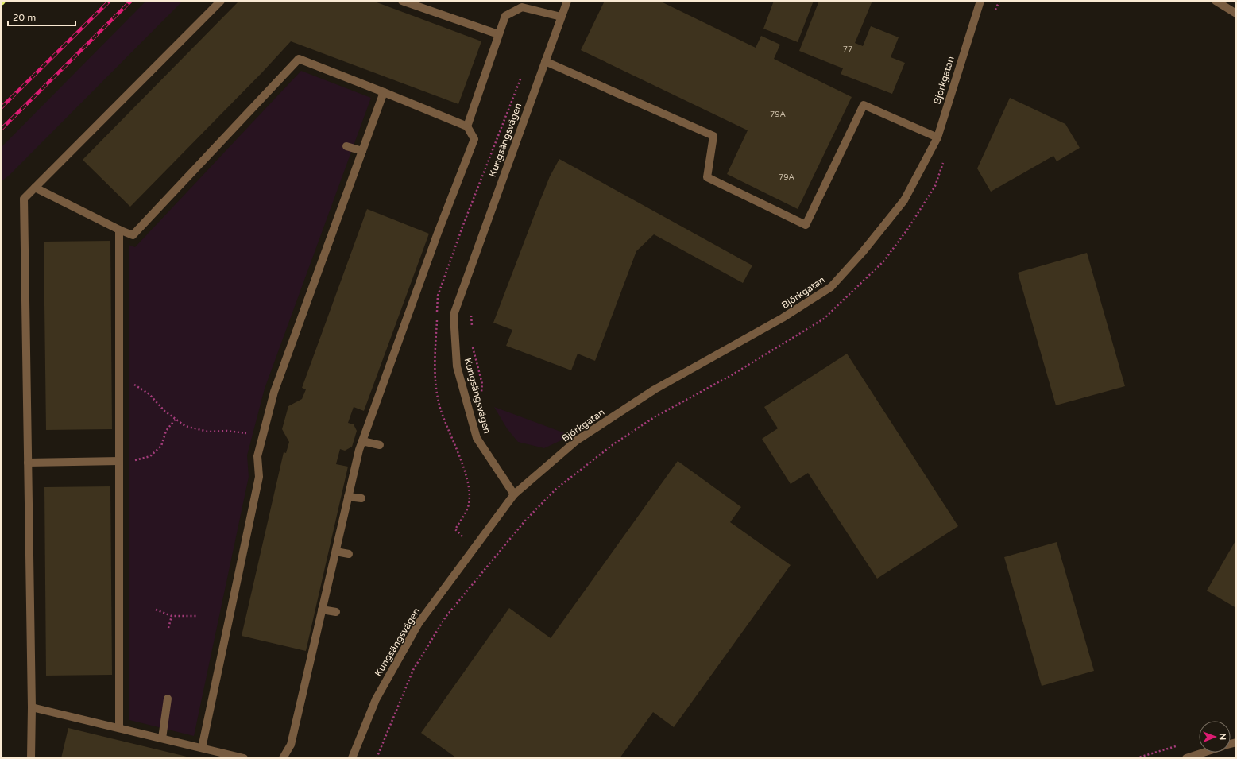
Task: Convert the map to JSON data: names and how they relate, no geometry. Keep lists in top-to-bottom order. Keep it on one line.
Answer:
{"streets":{"street":["Björkgatan","Kungsängsvägen"]},"crossings":[["Björkgatan","Kungsängsvägen"]],"house_numbers":["77","79A","79A"],"scale_bar":"20 m","north":"right"}
